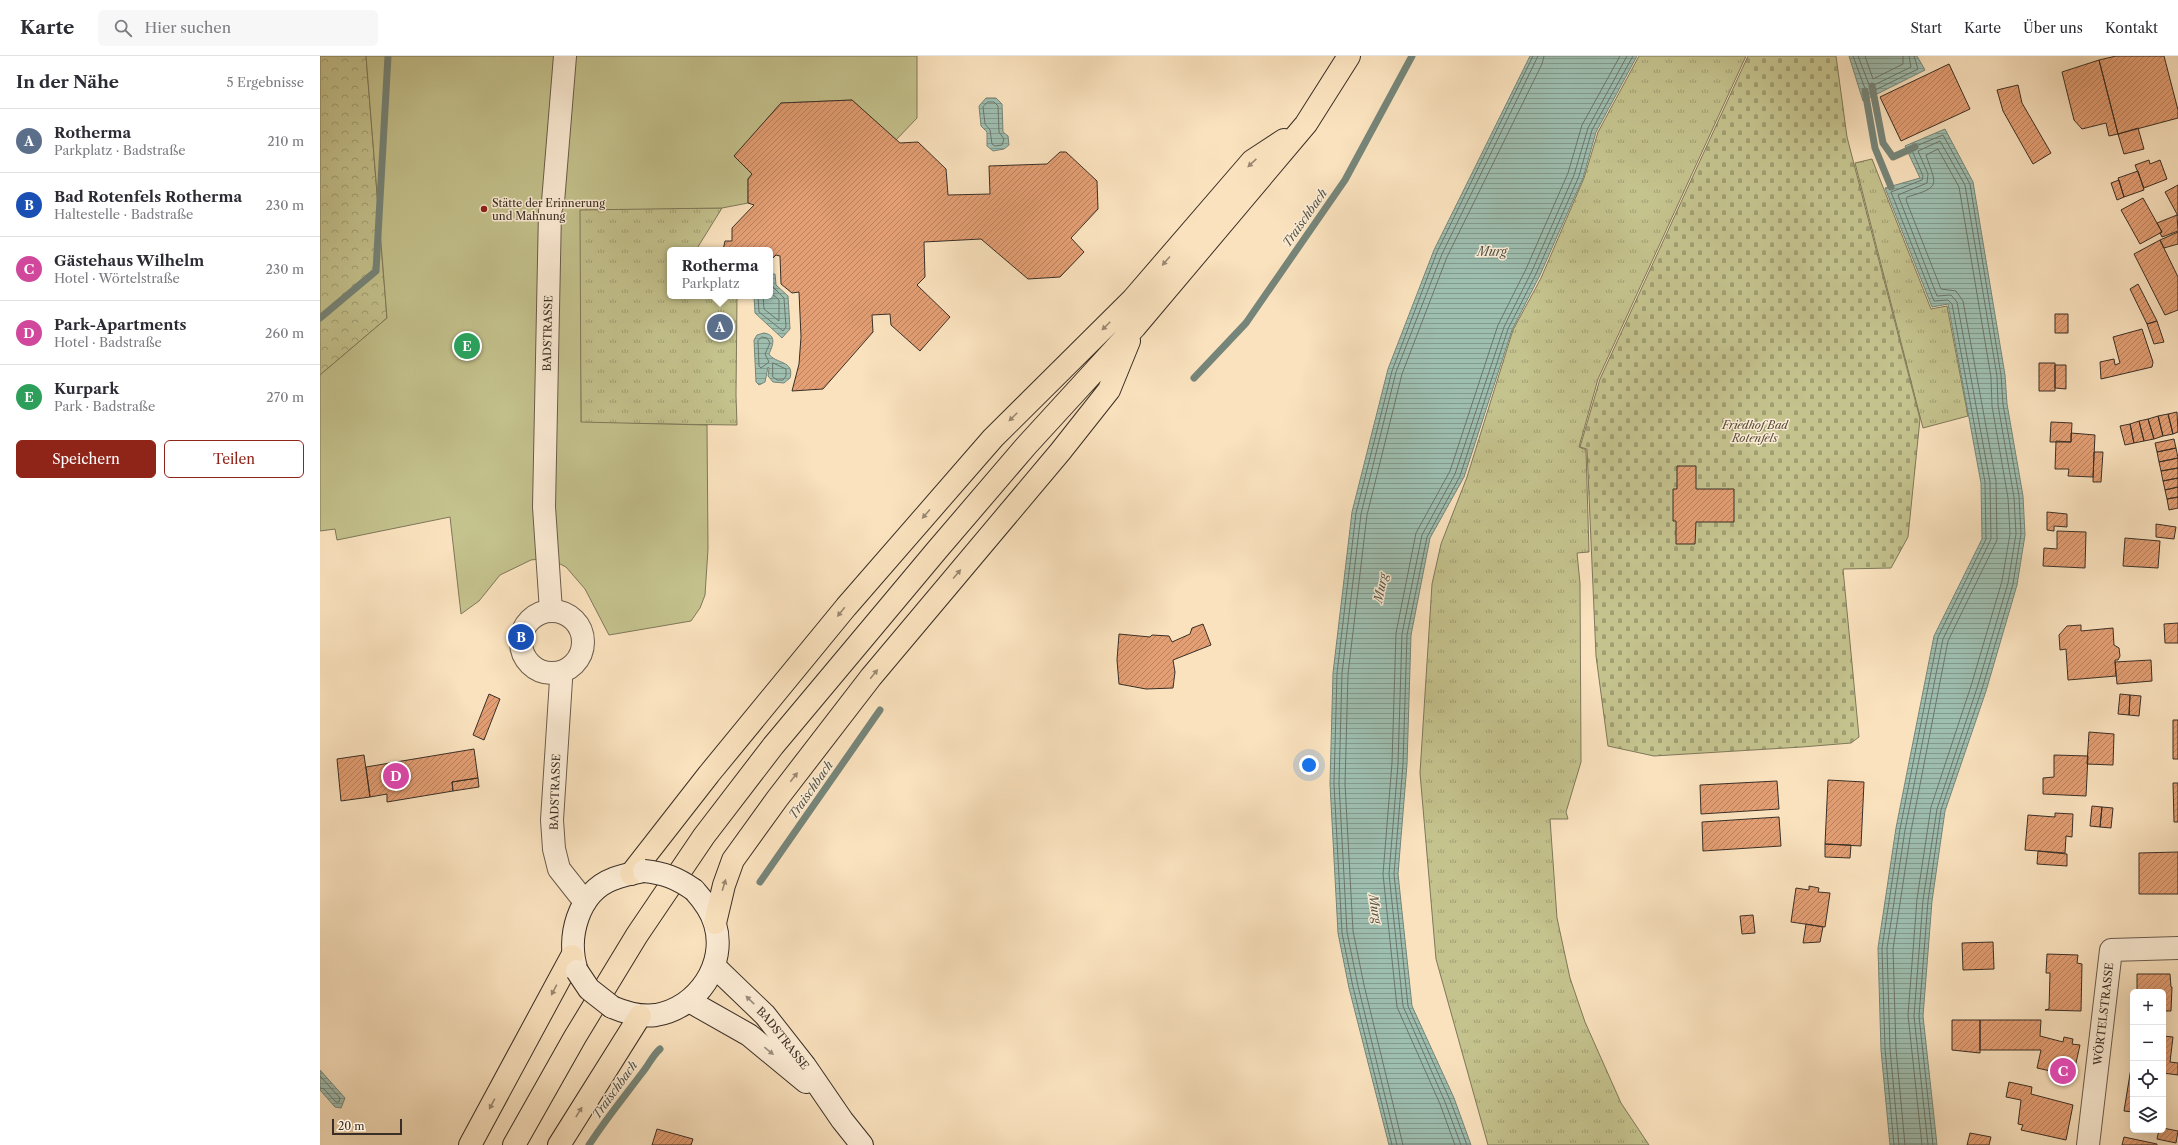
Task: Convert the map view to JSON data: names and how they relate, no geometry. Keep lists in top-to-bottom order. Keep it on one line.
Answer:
{"streets":{"street":["BADSTRASSE","WÖRTELSTRASSE"]},"water":["Traischbach","Murg"],"parks":["Friedhof Bad Rotenfels"],"places":["Stätte der Erinnerung und Mahnung"],"scale_bar":"20 m","page":{"header":"Karte","search":"Hier suchen","nav":["Start","Karte","Über uns","Kontakt"],"heading":["In der Nähe","5 Ergebnisse"],"list":[{"mark":"A","name":"Rotherma","note":"Parkplatz · Badstraße","value":"210 m"},{"mark":"B","name":"Bad Rotenfels Rotherma","note":"Haltestelle · Badstraße","value":"230 m"},{"mark":"C","name":"Gästehaus Wilhelm","note":"Hotel · Wörtelstraße","value":"230 m"},{"mark":"D","name":"Park-Apartments","note":"Hotel · Badstraße","value":"260 m"},{"mark":"E","name":"Kurpark","note":"Park · Badstraße","value":"270 m"}],"popup":["Rotherma","Parkplatz"],"pins":["A","E","B","D","C"],"buttons":["Speichern","Teilen"],"map_buttons":["+","−"],"scale":"20 m"}}
